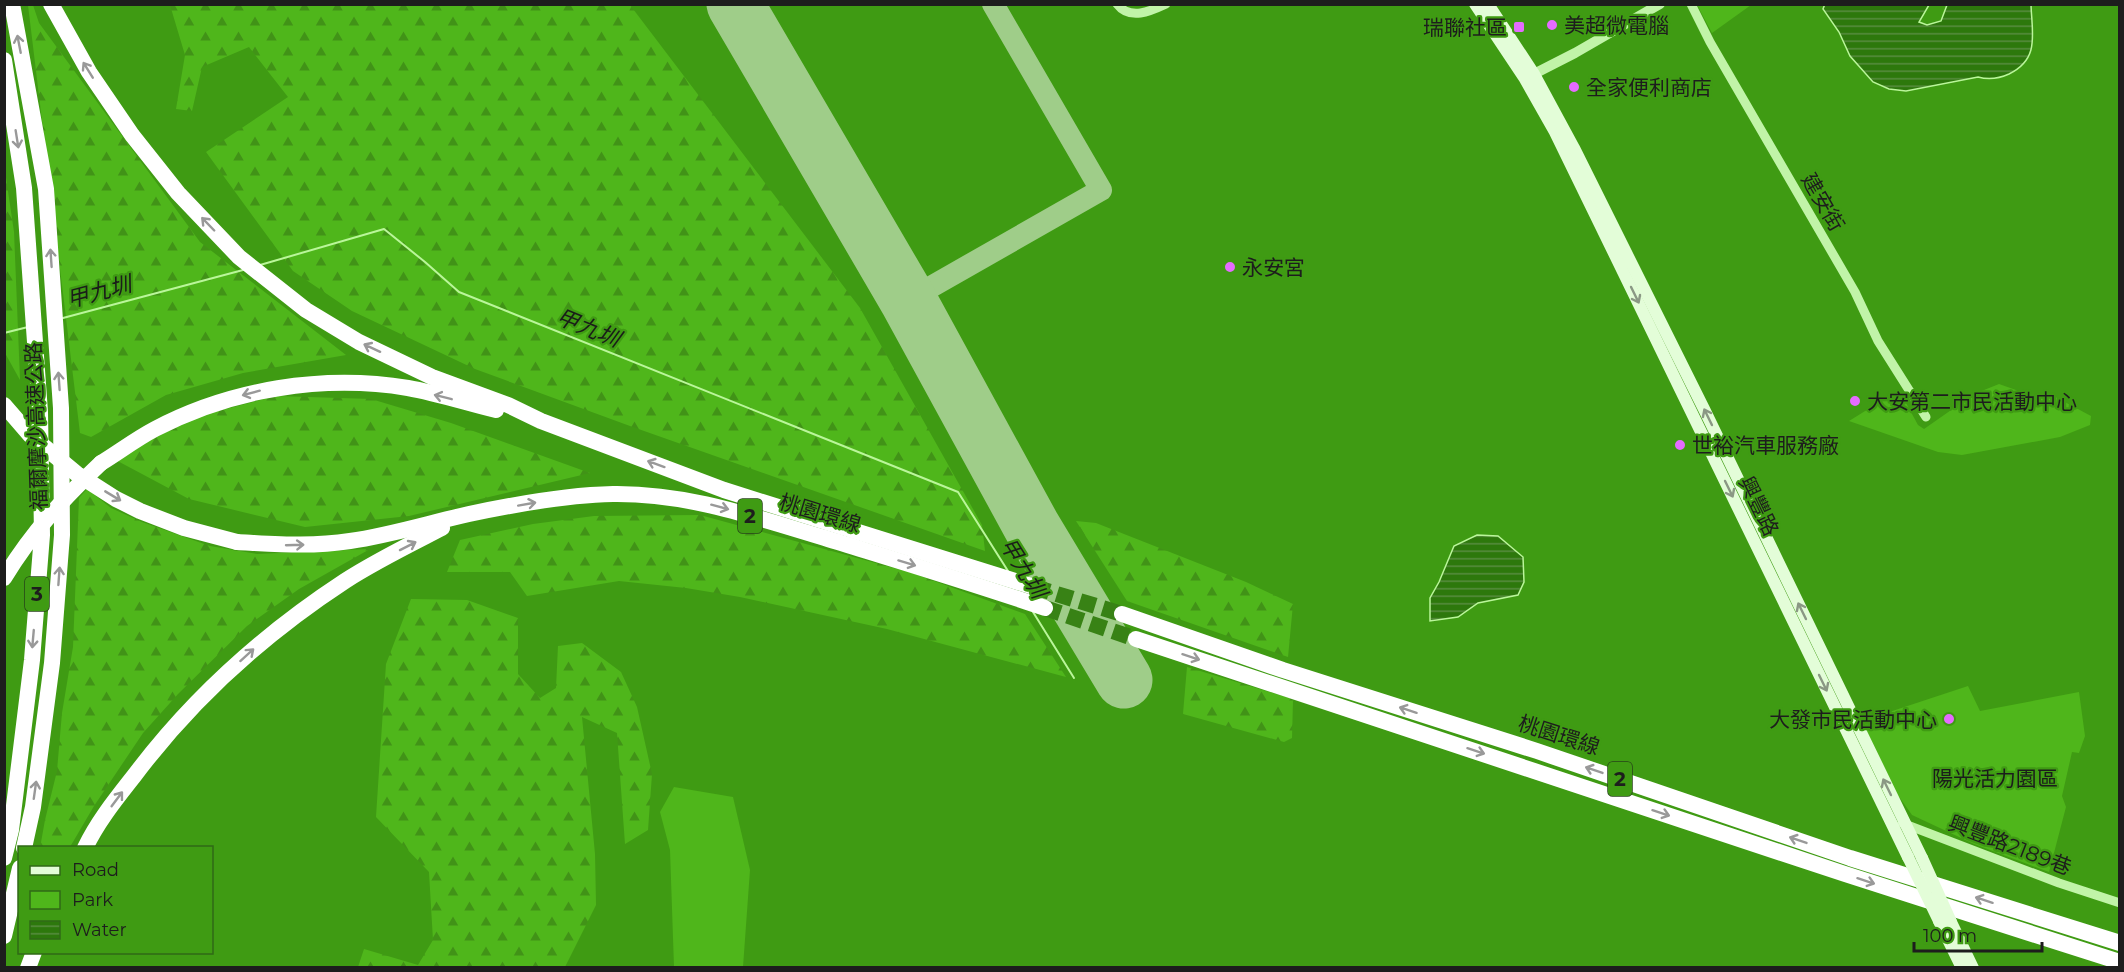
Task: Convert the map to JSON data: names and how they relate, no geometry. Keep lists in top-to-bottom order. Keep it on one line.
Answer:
{"streets":{"highway":["福爾摩沙高速公路","桃園環線","2","3"],"main road":["興豐路"],"street":["建安街","興豐路2189巷"]},"crossings":[["興豐路","興豐路2189巷"]],"water":["甲九圳"],"parks":["陽光活力園區"],"places":{"other":["美超微電腦","全家便利商店","永安宮","大安第二市民活動中心","世裕汽車服務廠","大發市民活動中心"],"transit":["瑞聯社區"]},"legend":["Road","Park","Water"],"scale_bar":"100 m"}
